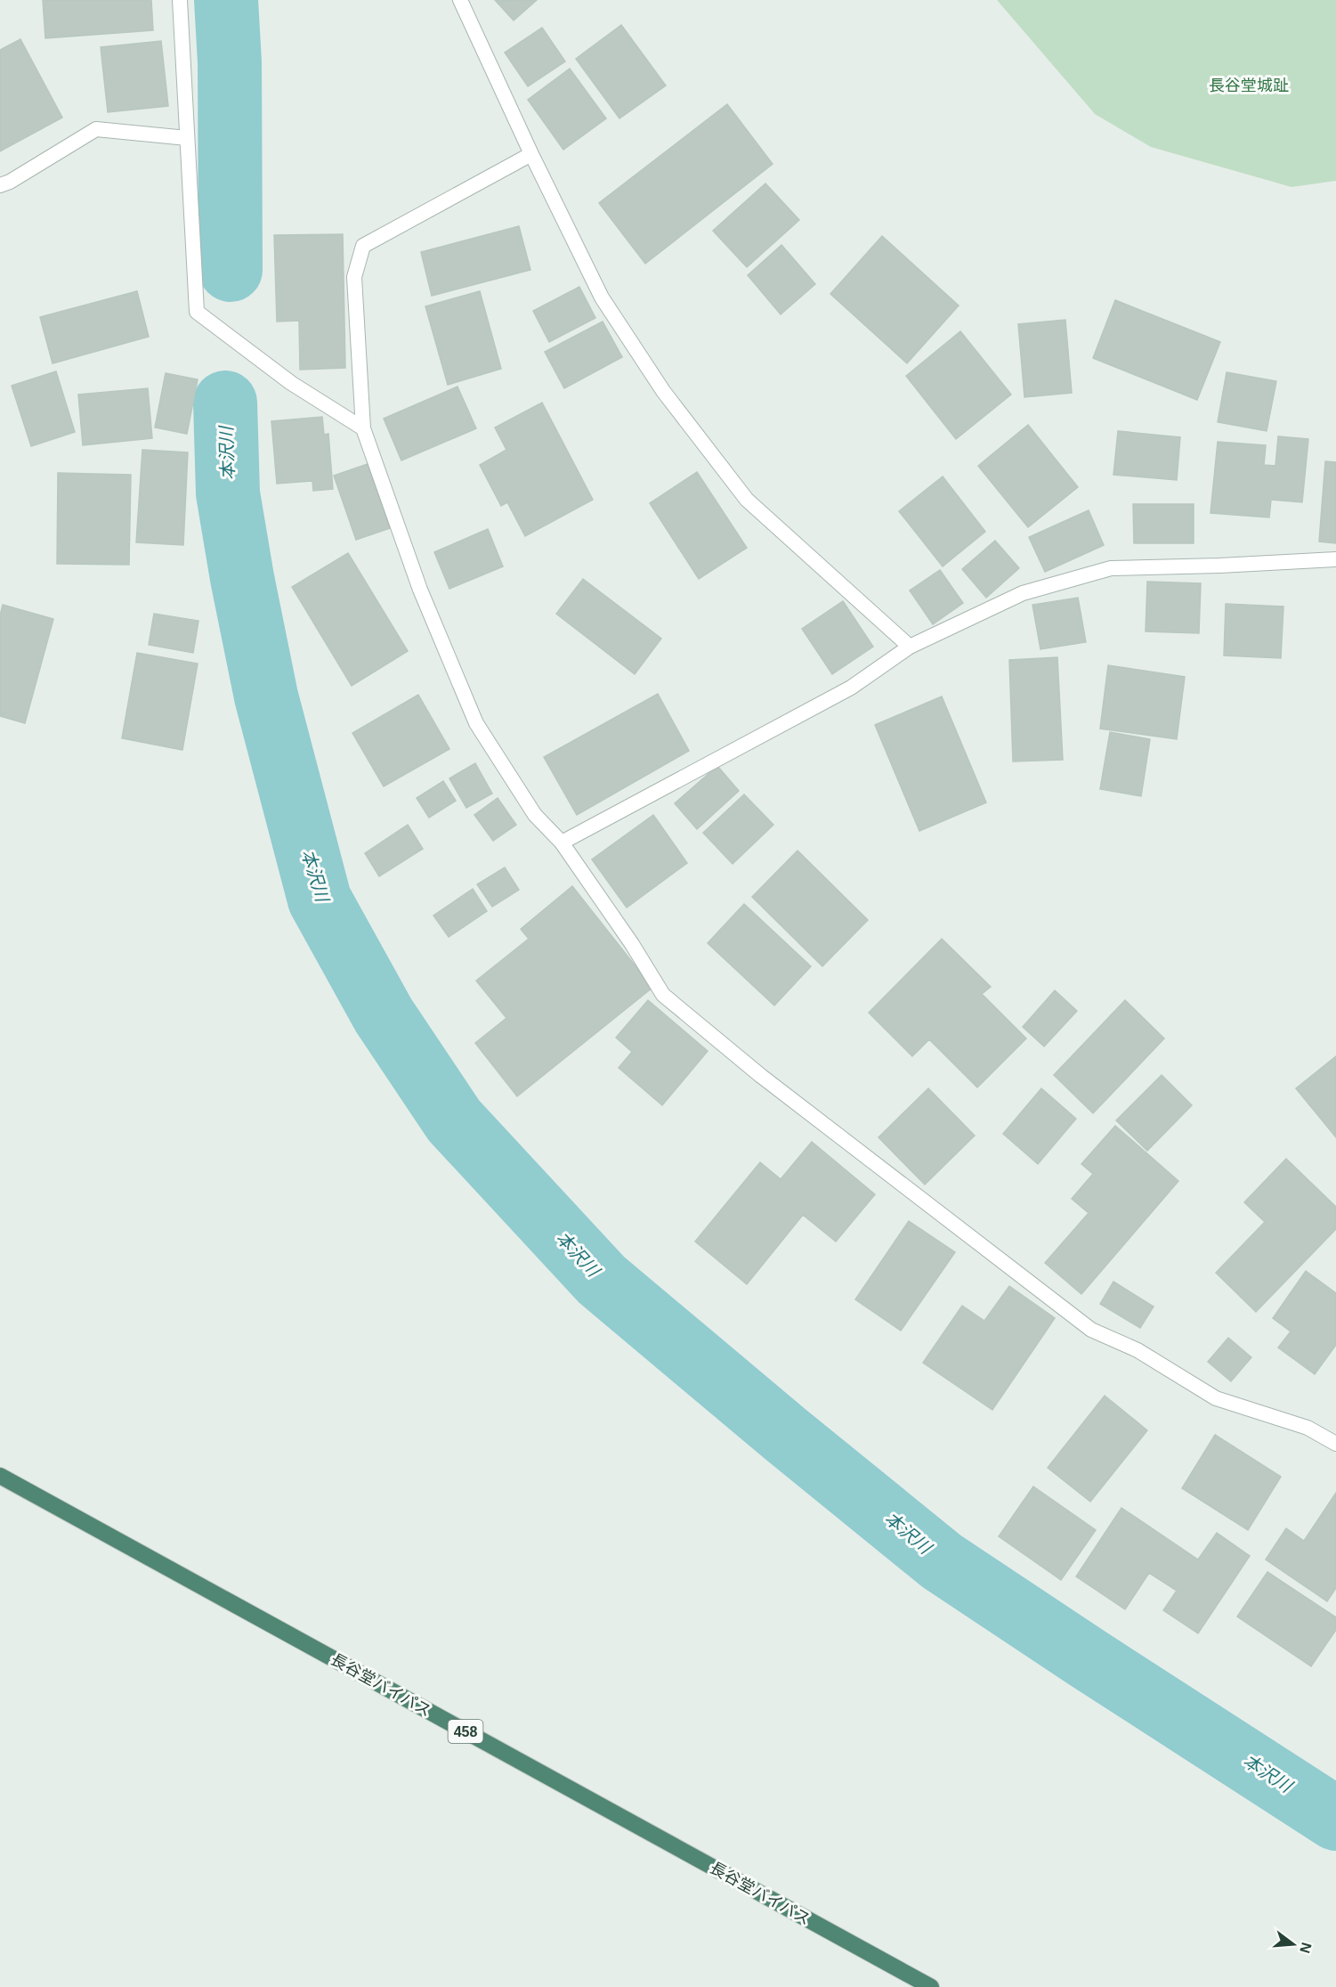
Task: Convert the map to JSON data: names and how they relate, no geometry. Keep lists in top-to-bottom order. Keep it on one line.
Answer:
{"streets":{"highway":["長谷堂バイパス","458"]},"water":["本沢川"],"parks":["長谷堂城趾"],"north":"right"}
